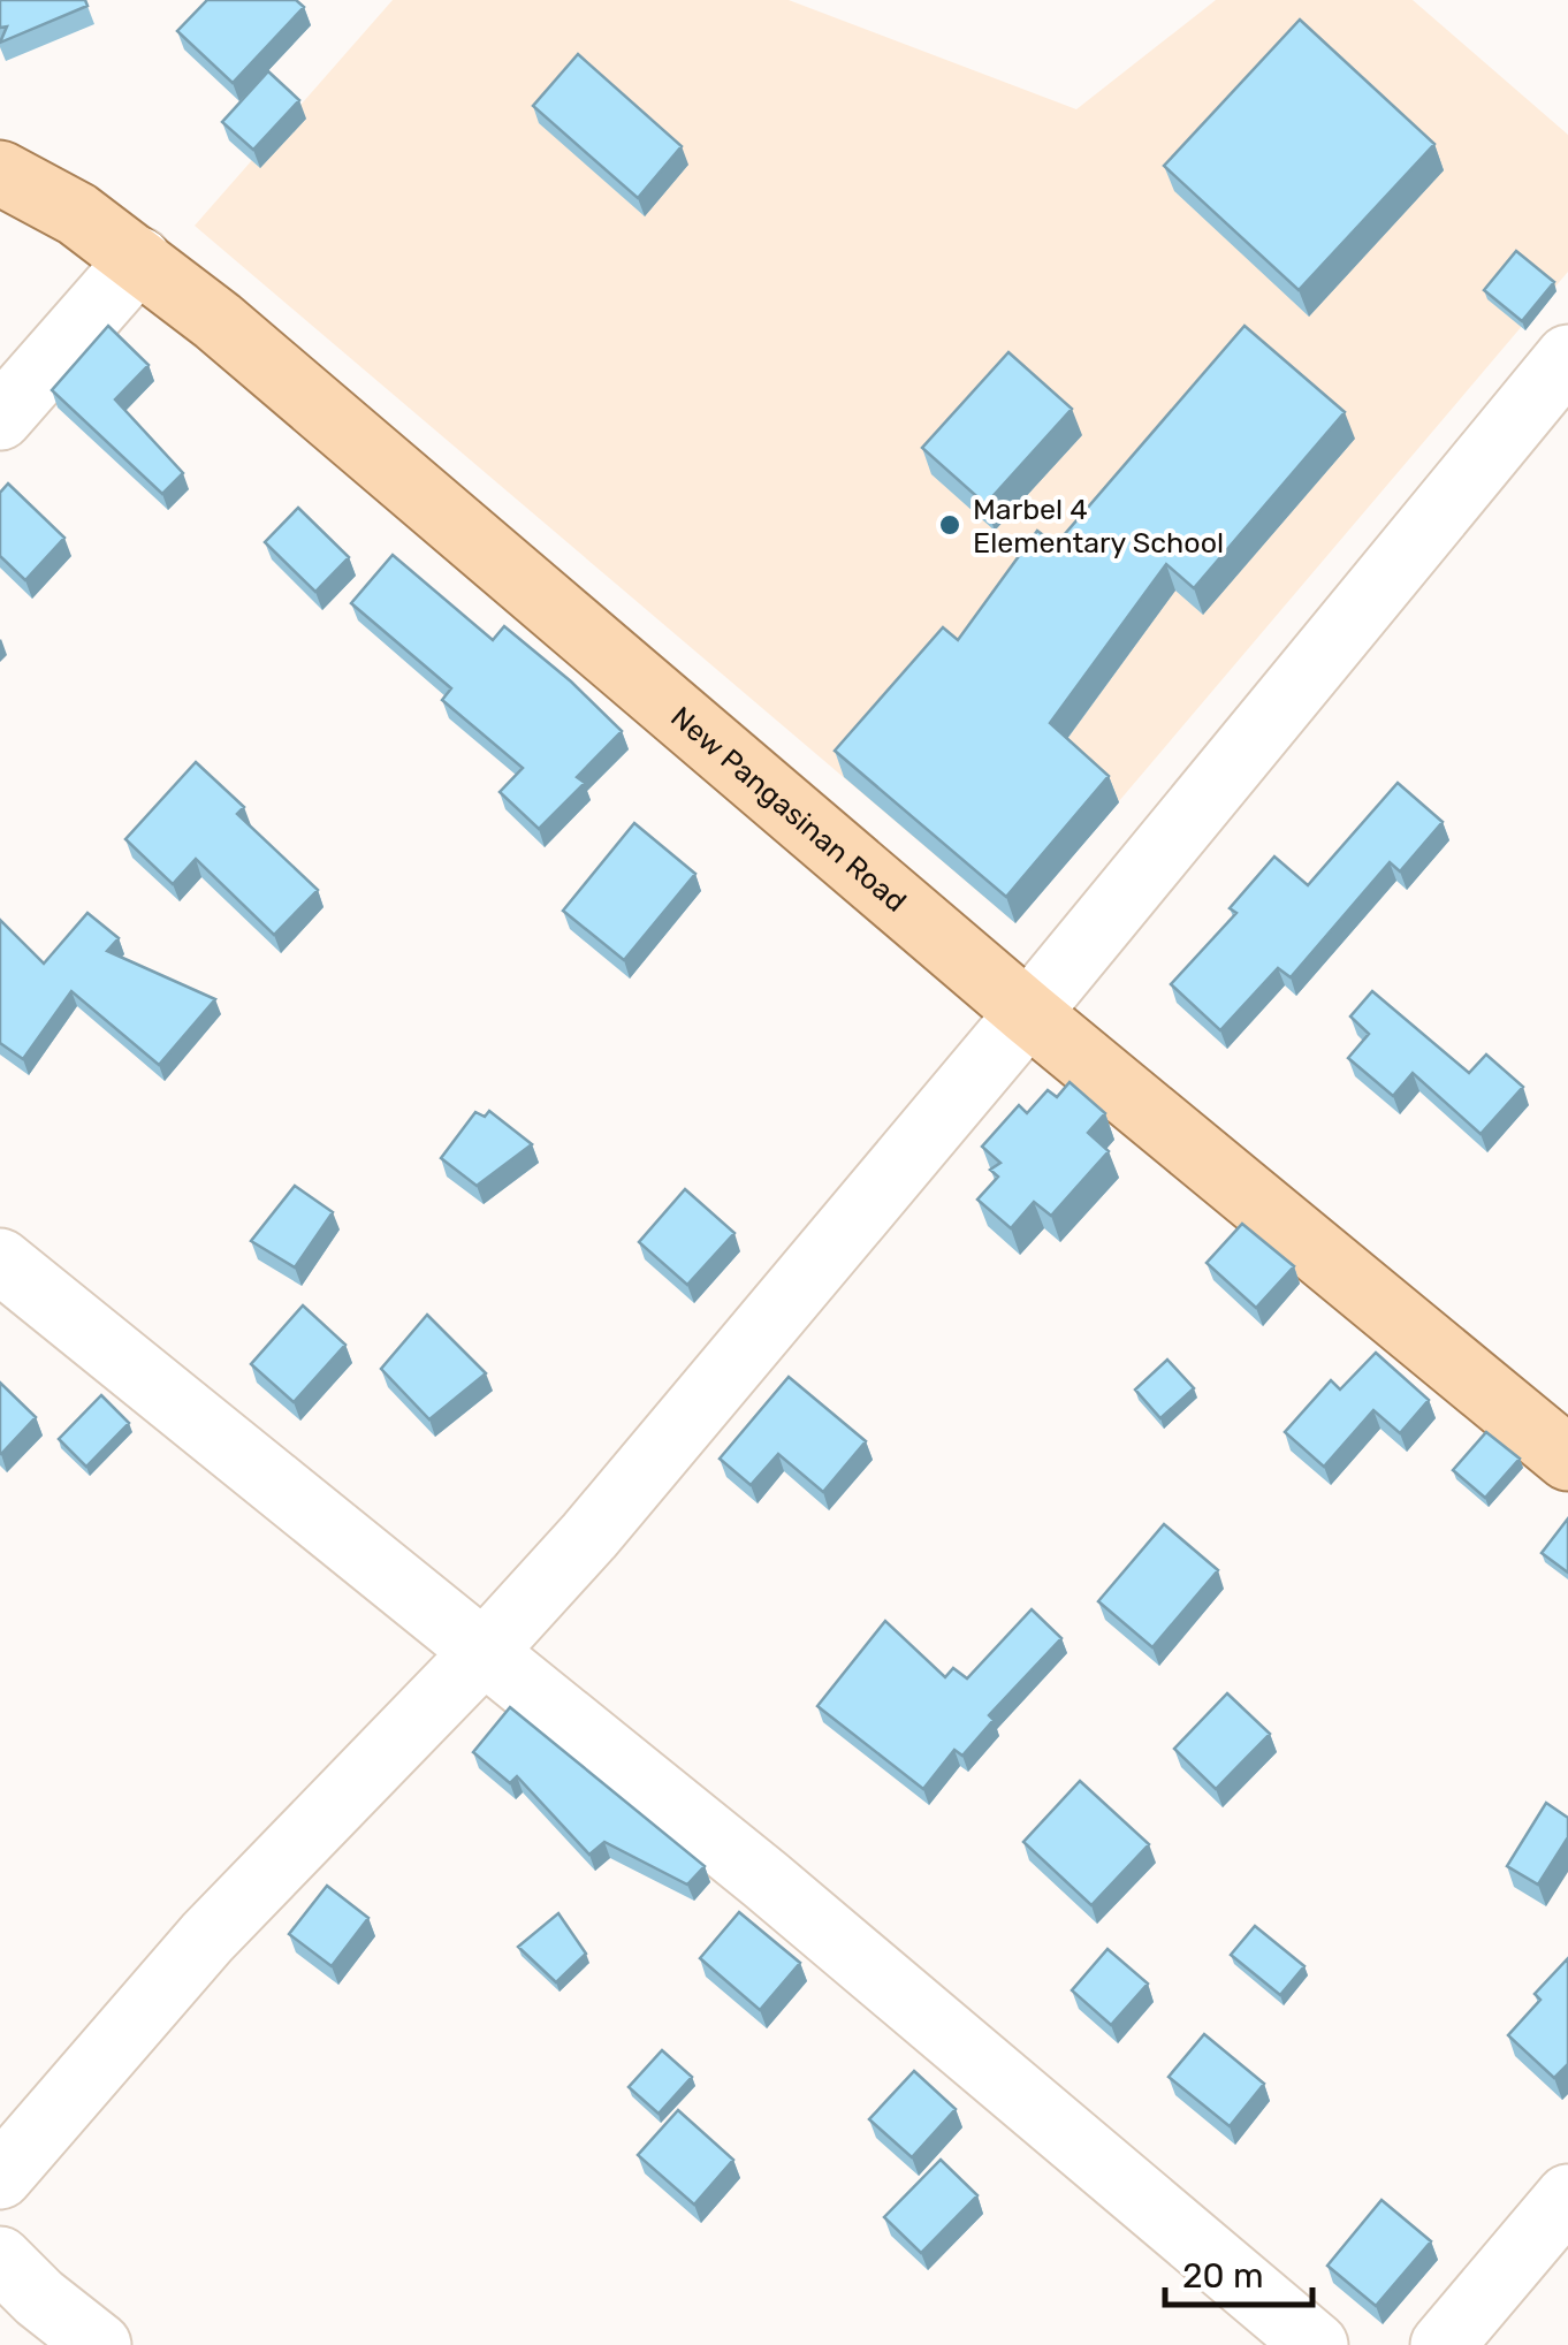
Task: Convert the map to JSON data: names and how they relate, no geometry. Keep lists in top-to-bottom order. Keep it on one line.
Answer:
{"streets":{"main road":["New Pangasinan Road"]},"places":["Marbel 4 Elementary School"],"scale_bar":"20 m"}
